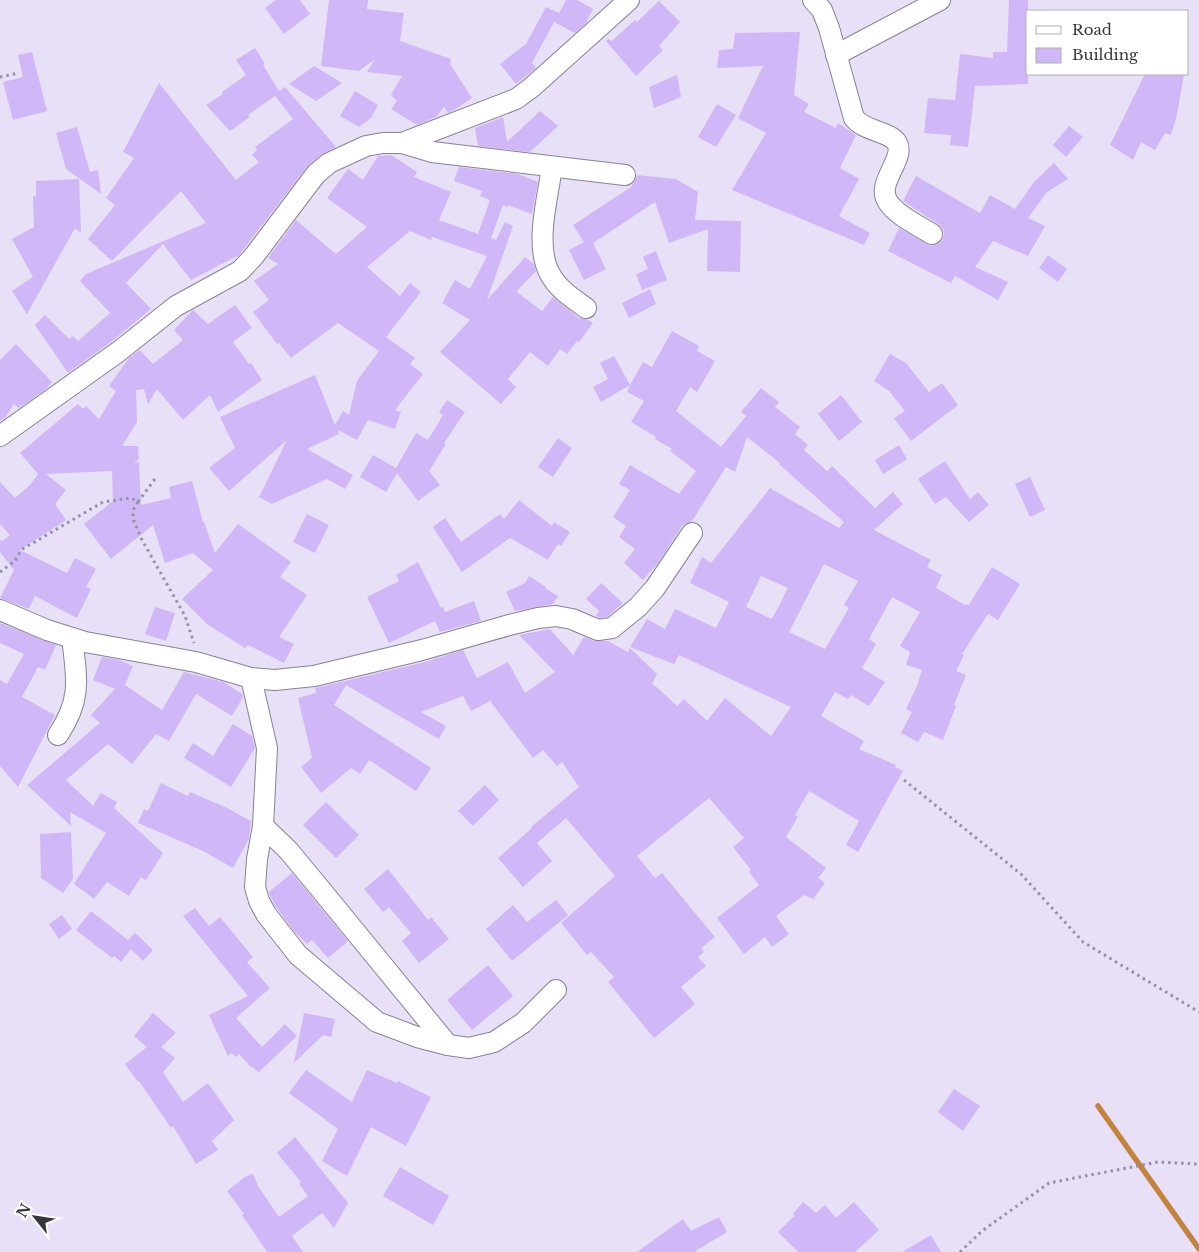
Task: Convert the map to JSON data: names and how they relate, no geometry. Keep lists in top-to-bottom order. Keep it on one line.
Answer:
{"legend":["Road","Building"],"north":"top left"}
